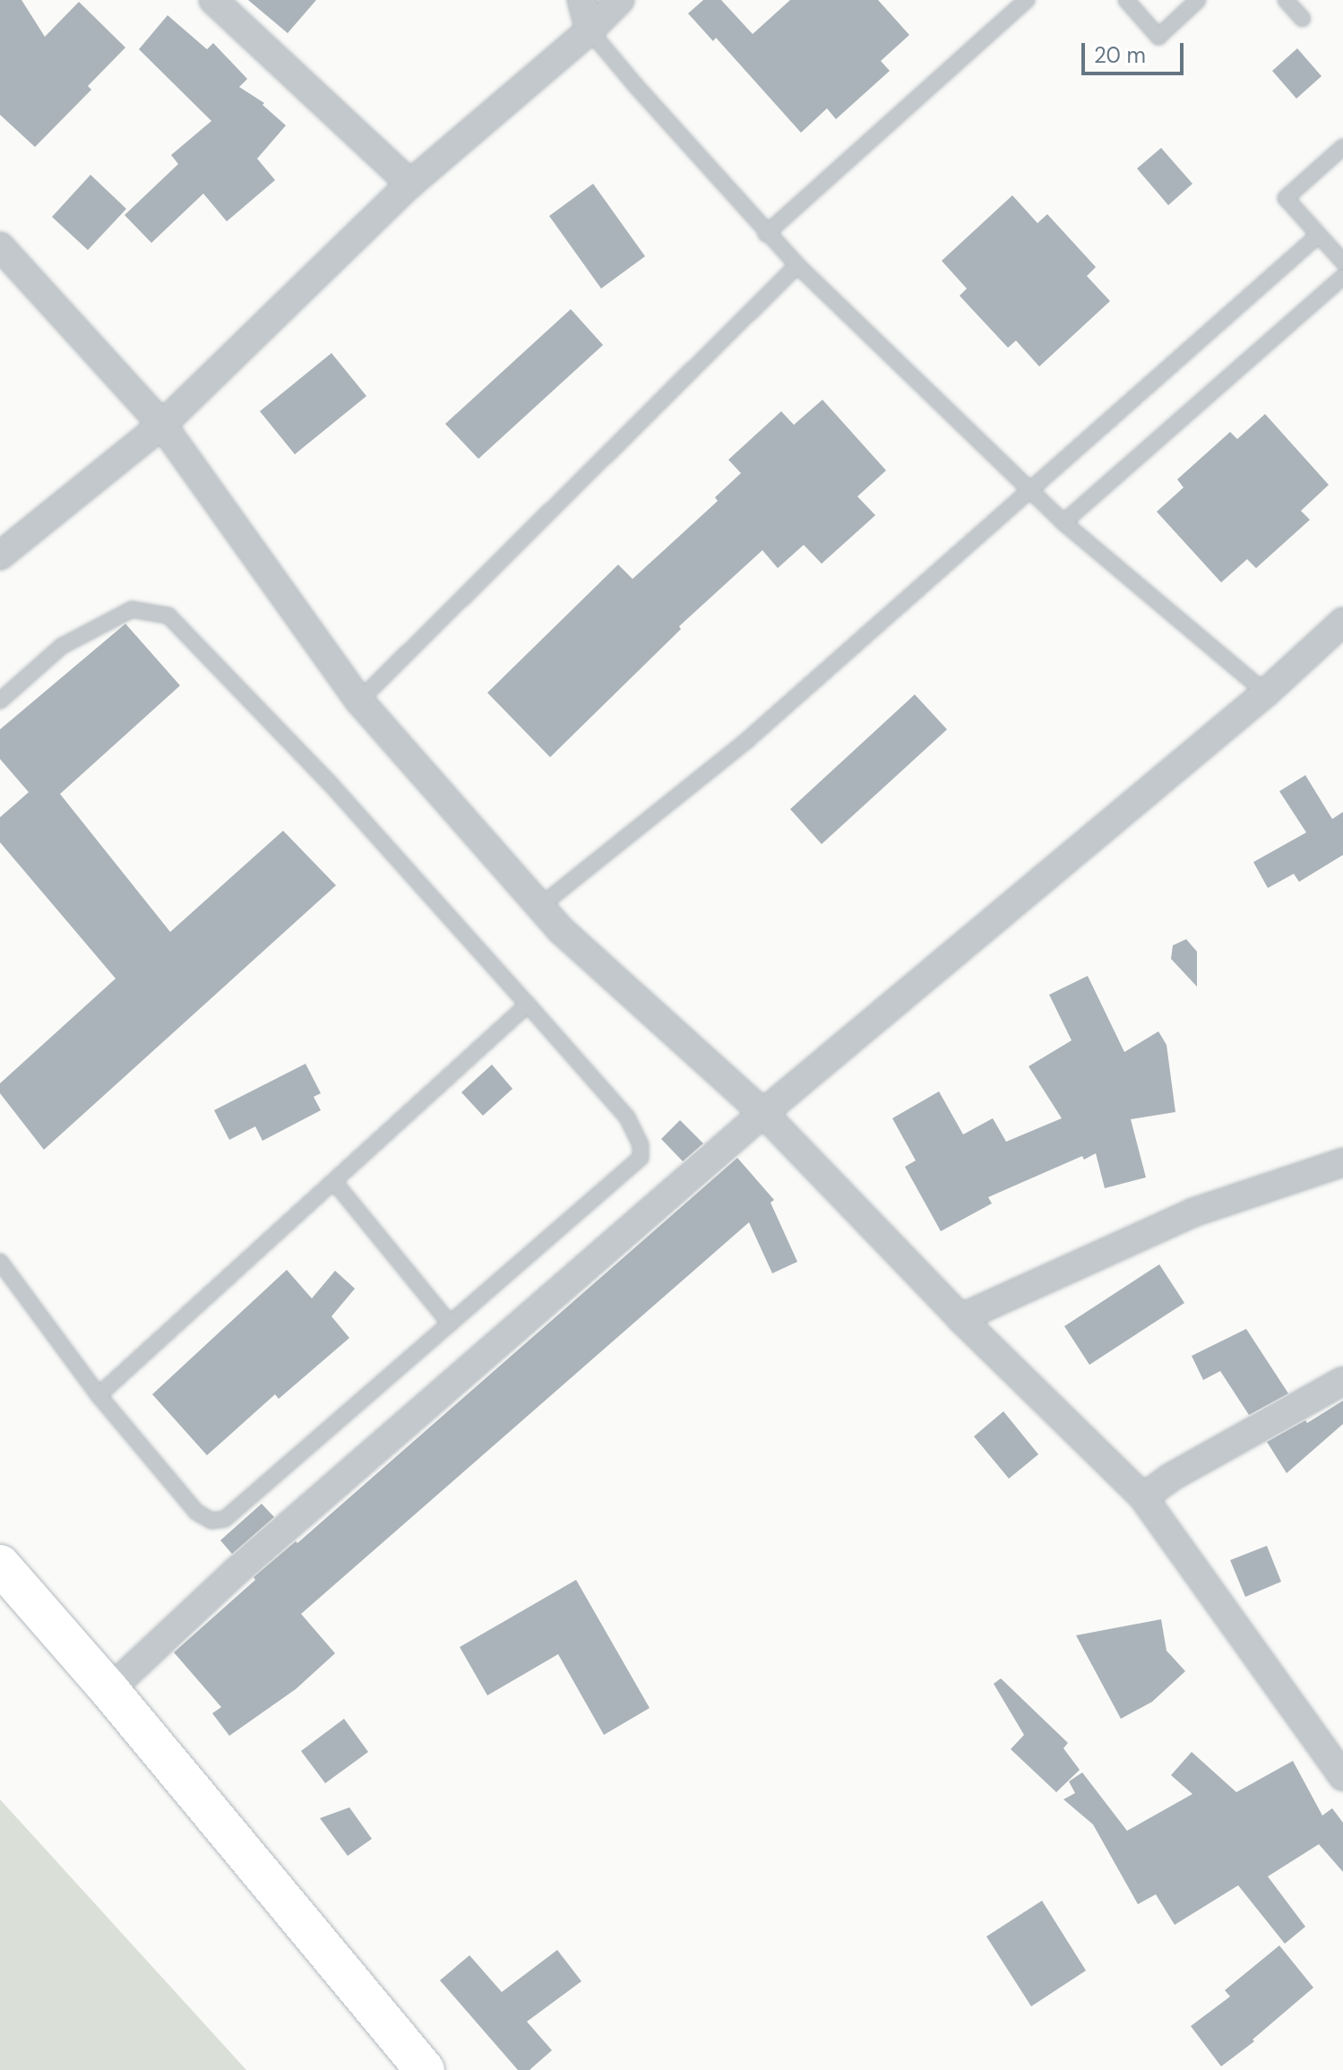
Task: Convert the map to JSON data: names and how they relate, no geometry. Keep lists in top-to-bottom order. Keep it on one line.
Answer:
{"scale_bar":"20 m"}
